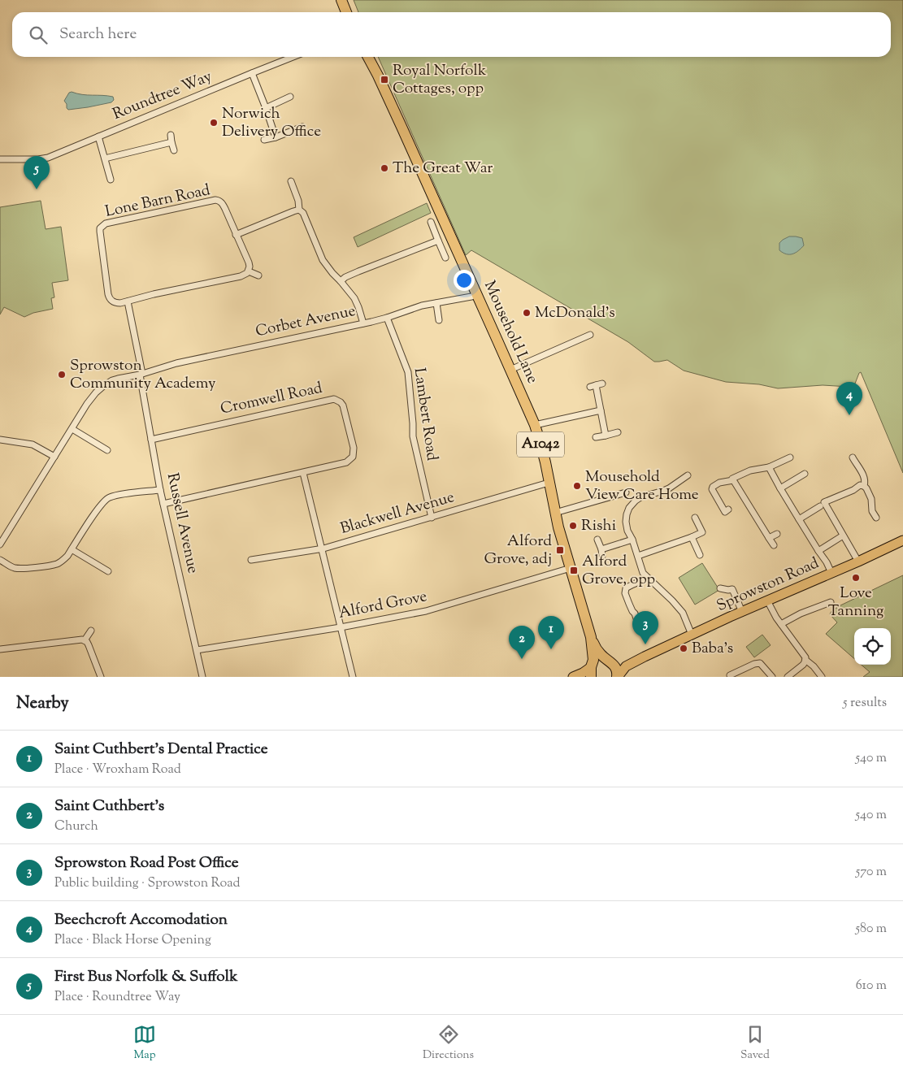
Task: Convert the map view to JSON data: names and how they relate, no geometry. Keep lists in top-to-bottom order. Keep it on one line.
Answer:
{"streets":{"highway":["Mousehold Lane","A1042"],"main road":["Sprowston Road"],"street":["Roundtree Way","Lone Barn Road","Corbet Avenue","Cromwell Road","Lambert Road","Blackwell Avenue","Russell Avenue","Alford Grove"]},"crossings":[["Corbet Avenue","Mousehold Lane"],["Corbet Avenue","Lambert Road"],["Corbet Avenue","Russell Avenue"],["Mousehold Lane","Blackwell Avenue"],["Mousehold Lane","Sprowston Road"],["Mousehold Lane","Alford Grove"],["Cromwell Road","Russell Avenue"],["Lambert Road","Blackwell Avenue"],["Russell Avenue","Alford Grove"]],"places":{"transit":["Royal Norfolk Cottages, opp","Alford Grove, adj","Alford Grove, opp"],"other":["Norwich Delivery Office","The Great War","McDonald’s","Sprowston Community Academy","Mousehold View Care Home","Rishi","Love Tanning","Baba's"]},"page":{"search":"Search here","pins":["5","4","3","1","2"],"heading":["Nearby","5 results"],"list":[{"mark":"1","name":"Saint Cuthbert's Dental Practice","note":"Place · Wroxham Road","value":"540 m"},{"mark":"2","name":"Saint Cuthbert's","note":"Church","value":"540 m"},{"mark":"3","name":"Sprowston Road Post Office","note":"Public building · Sprowston Road","value":"570 m"},{"mark":"4","name":"Beechcroft Accomodation","note":"Place · Black Horse Opening","value":"580 m"},{"mark":"5","name":"First Bus Norfolk & Suffolk","note":"Place · Roundtree Way","value":"610 m"}],"nav":["Map","Directions","Saved"]}}
